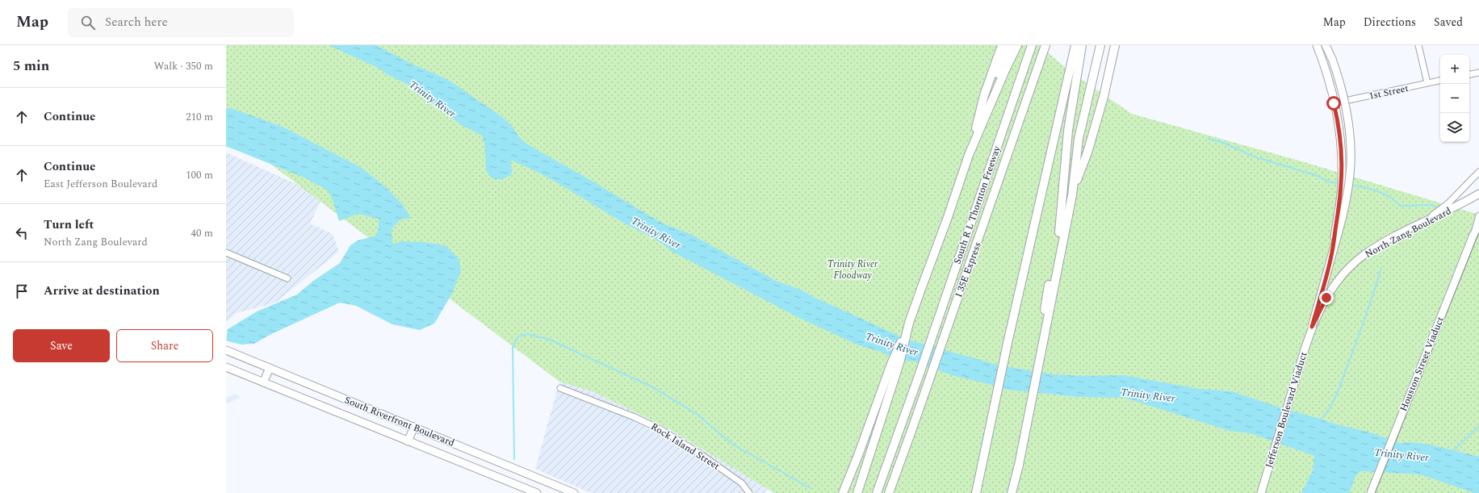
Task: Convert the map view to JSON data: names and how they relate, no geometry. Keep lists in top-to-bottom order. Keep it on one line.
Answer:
{"streets":{"highway":["South R L Thornton Freeway","I 35E Express"],"main road":["North Zang Boulevard","Houston Street Viaduct","Jefferson Boulevard Viaduct","South Riverfront Boulevard"],"street":["1st Street","Rock Island Street"]},"crossings":[["North Zang Boulevard","Jefferson Boulevard Viaduct"]],"water":["Trinity River"],"parks":["Trinity River Floodway"],"page":{"header":"Map","search":"Search here","nav":["Map","Directions","Saved"],"heading":["5 min","Walk · 350 m"],"map_buttons":["+","−"],"list":[["Continue","210 m"],["Continue","East Jefferson Boulevard","100 m"],["Turn left","North Zang Boulevard","40 m"],"Arrive at destination"],"buttons":["Save","Share"]}}
